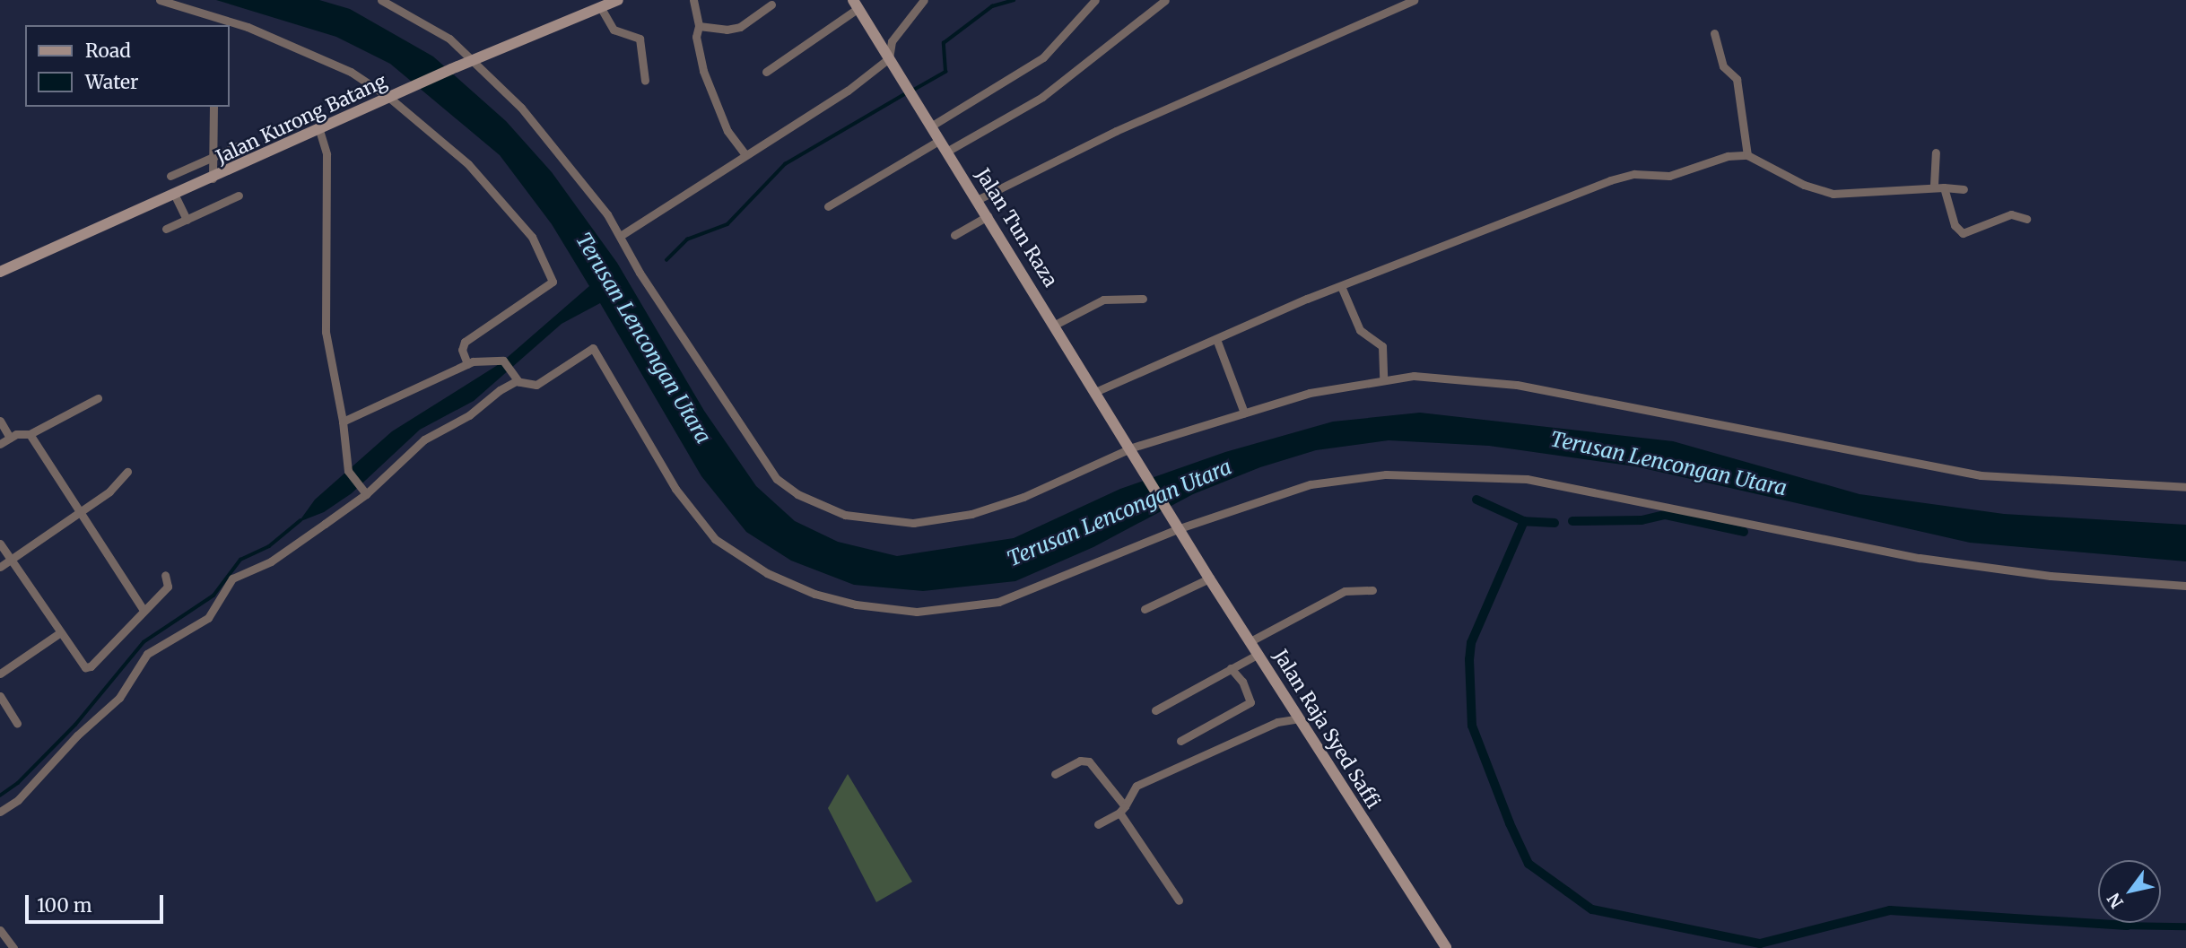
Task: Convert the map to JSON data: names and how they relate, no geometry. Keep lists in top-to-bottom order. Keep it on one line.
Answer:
{"streets":{"main road":["Jalan Kurong Batang","Jalan Tun Raza","Jalan Raja Syed Saffi"]},"crossings":[["Jalan Tun Raza","Jalan Raja Syed Saffi"]],"water":["Terusan Lencongan Utara"],"legend":["Road","Water"],"scale_bar":"100 m","north":"bottom left"}
